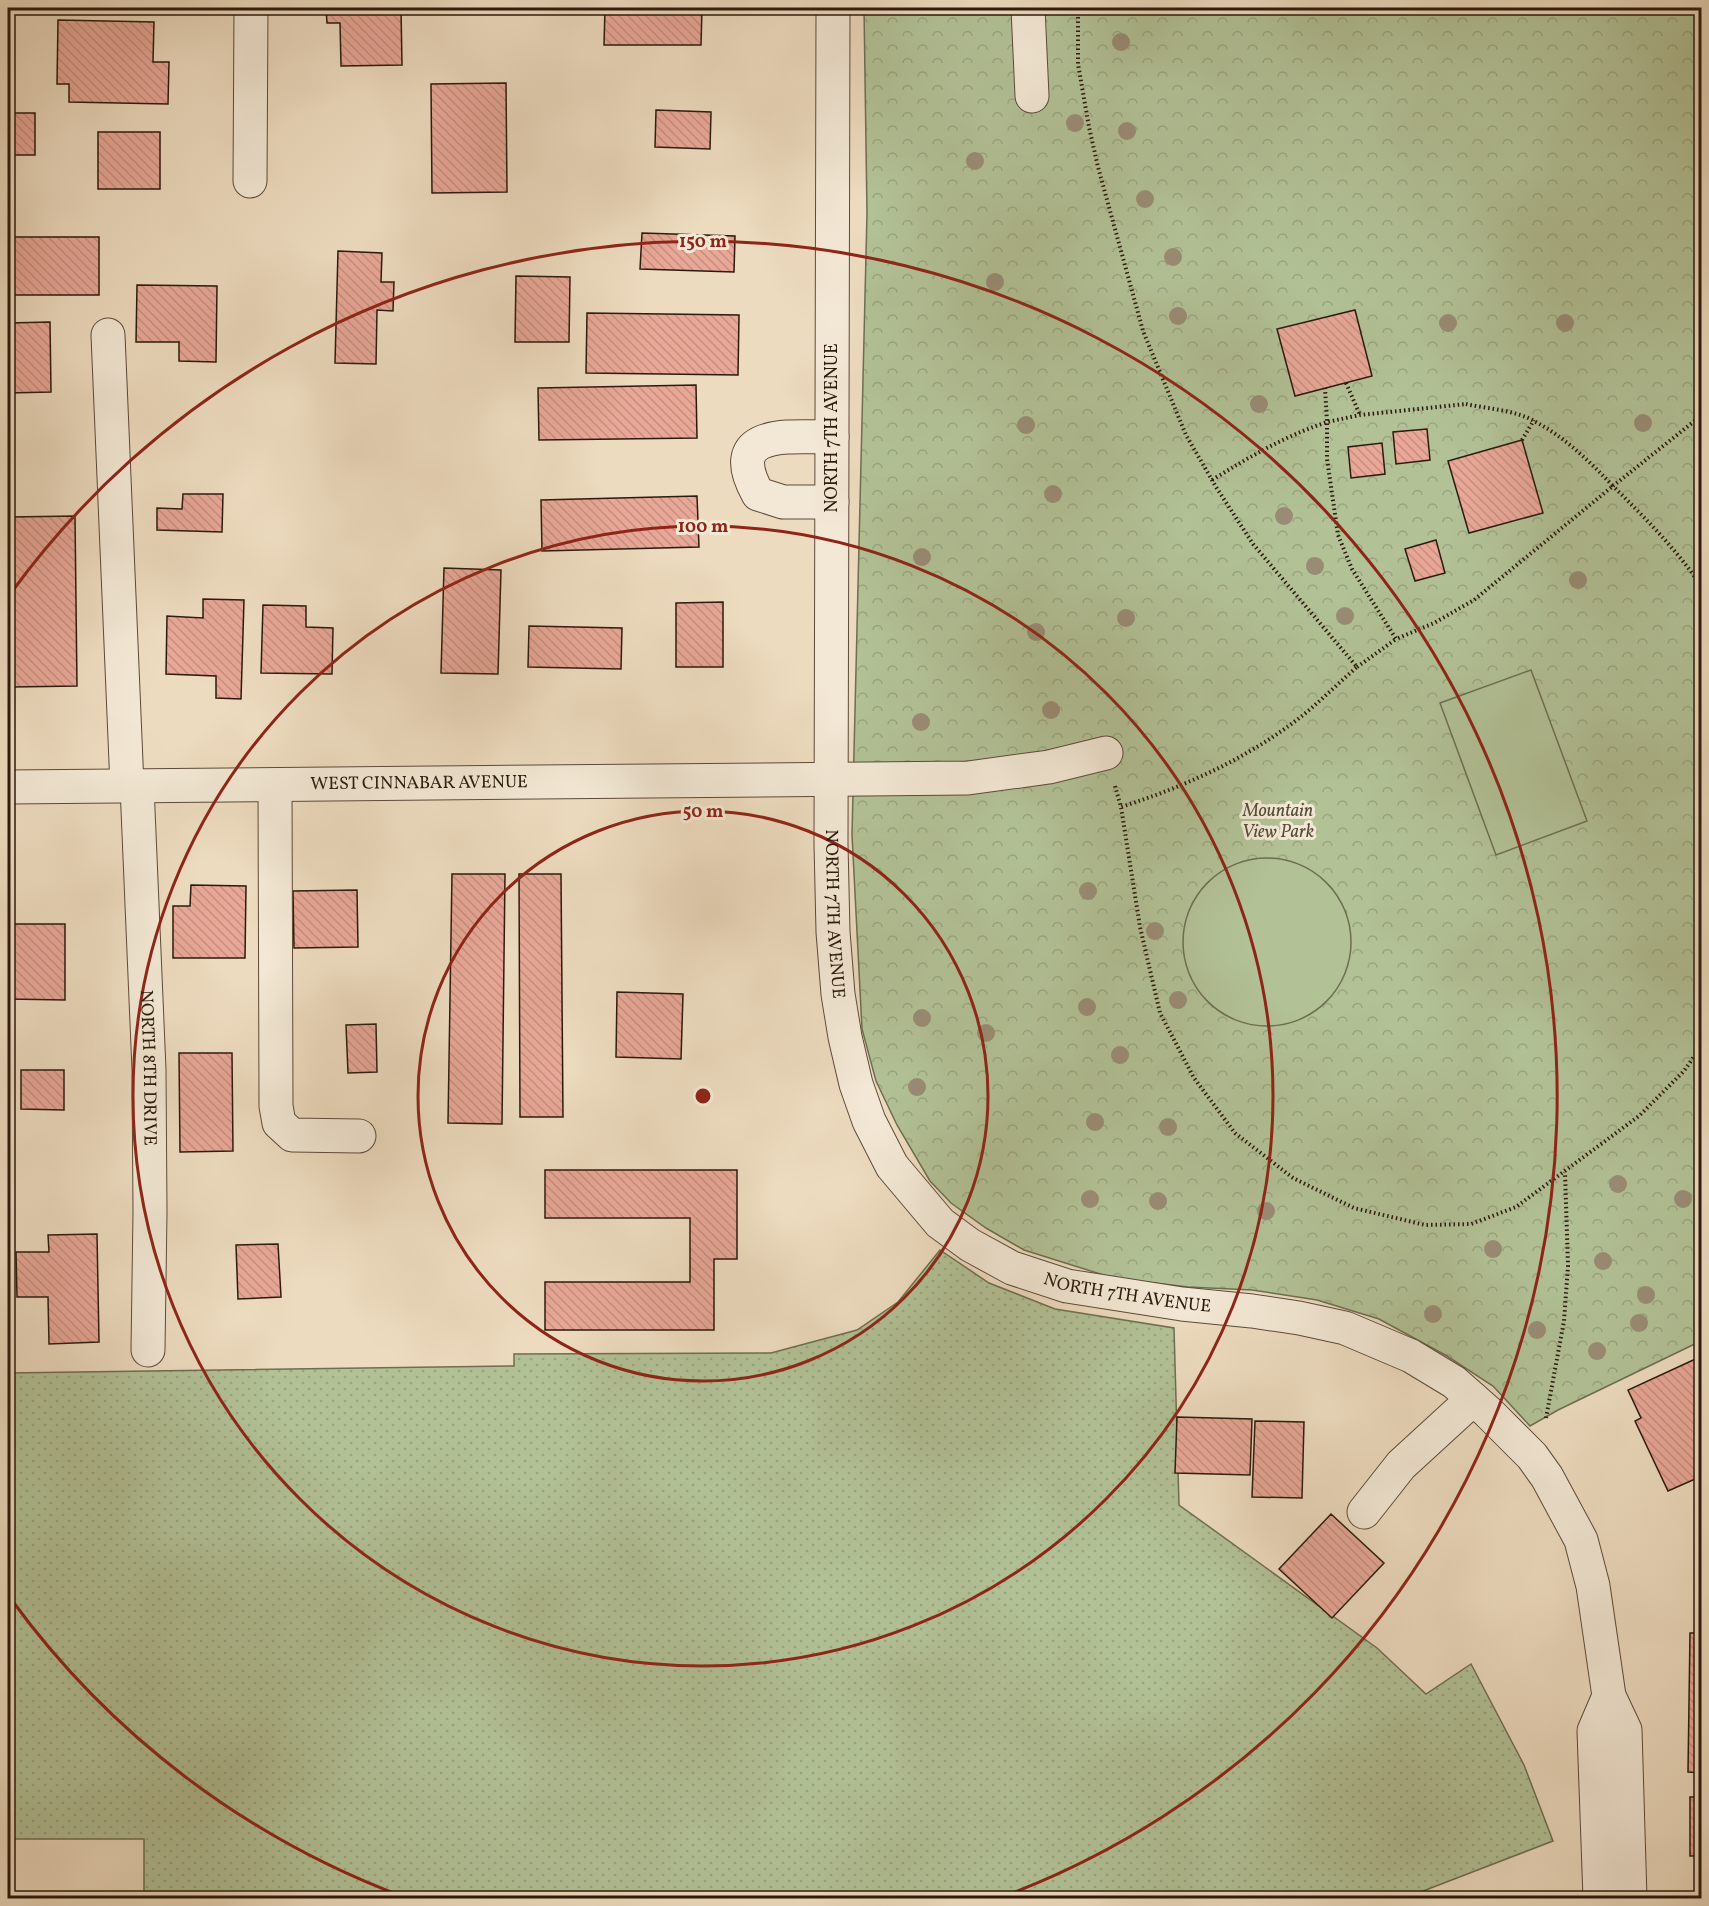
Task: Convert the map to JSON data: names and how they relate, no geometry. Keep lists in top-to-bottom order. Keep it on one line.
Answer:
{"streets":{"street":["NORTH 7TH AVENUE","WEST CINNABAR AVENUE","NORTH 8TH DRIVE"]},"crossings":[["NORTH 7TH AVENUE","WEST CINNABAR AVENUE"],["WEST CINNABAR AVENUE","NORTH 8TH DRIVE"]],"parks":["Mountain View Park"],"rings":["150 m","100 m","50 m"]}
